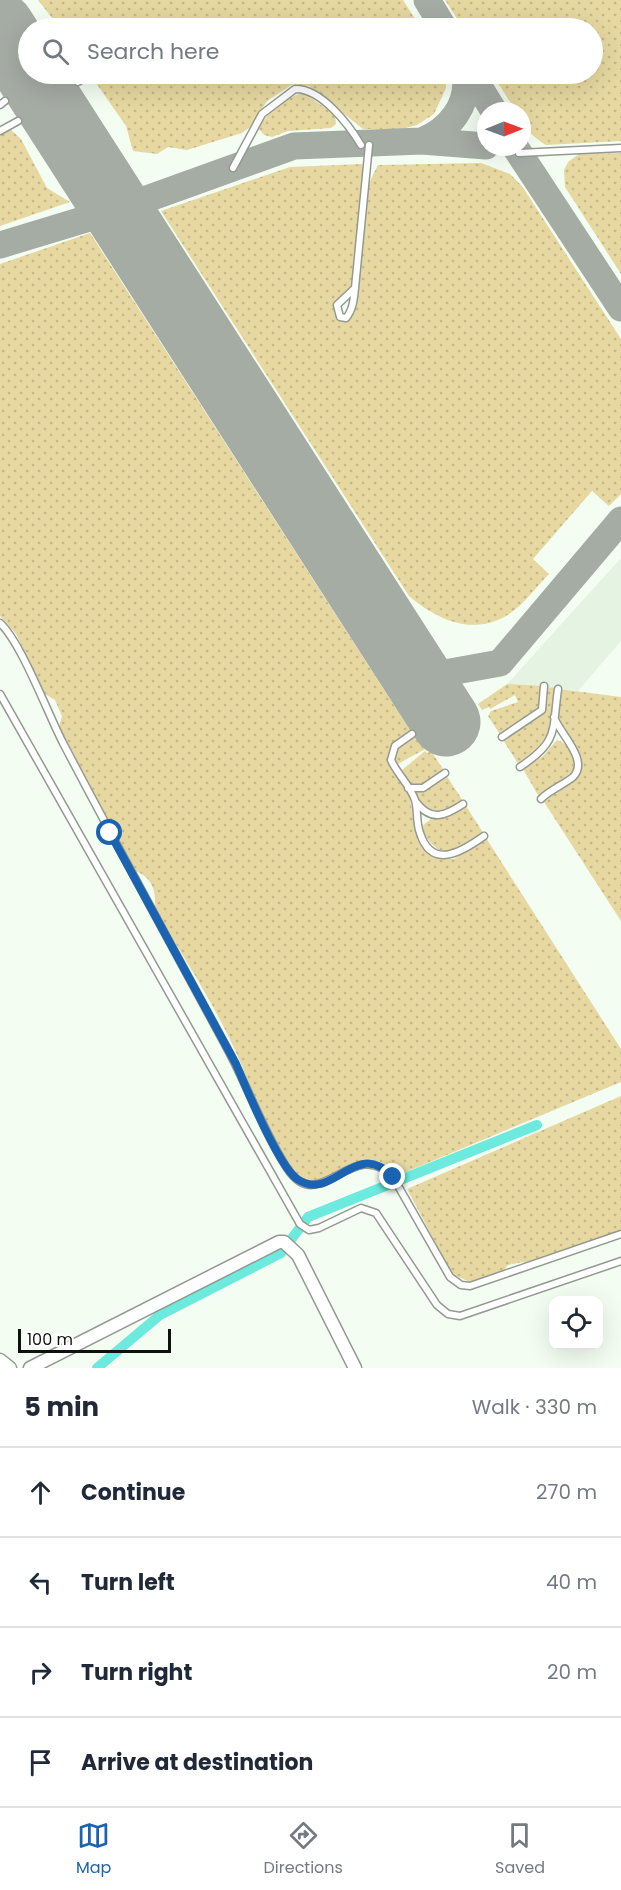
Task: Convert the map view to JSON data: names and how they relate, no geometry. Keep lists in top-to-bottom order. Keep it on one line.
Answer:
{"scale_bar":"100 m","north":"right","page":{"search":"Search here","scale":"100 m","heading":["5 min","Walk · 330 m"],"list":[["Continue","270 m"],["Turn left","40 m"],["Turn right","20 m"],"Arrive at destination"],"nav":["Map","Directions","Saved"]}}
